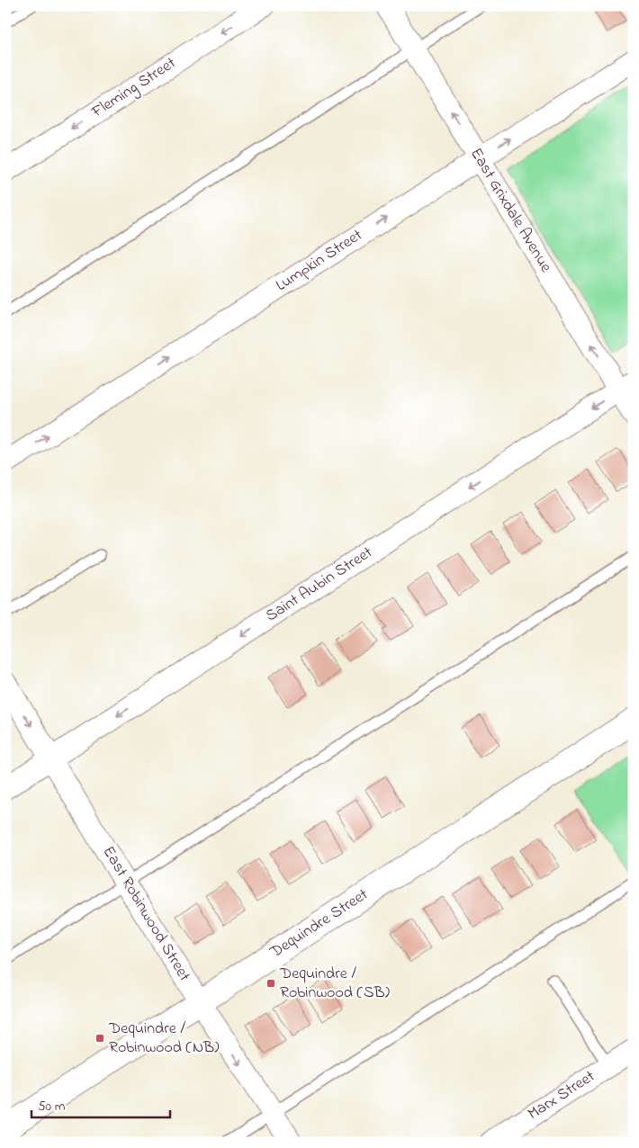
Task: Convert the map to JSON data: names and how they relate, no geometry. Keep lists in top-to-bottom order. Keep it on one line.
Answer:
{"streets":{"street":["Fleming Street","East Grixdale Avenue","Lumpkin Street","Saint Aubin Street","East Robinwood Street","Dequindre Street","Marx Street"]},"crossings":[["East Grixdale Avenue","Lumpkin Street"],["East Grixdale Avenue","Saint Aubin Street"],["Saint Aubin Street","East Robinwood Street"],["East Robinwood Street","Dequindre Street"]],"one_way":["Fleming Street","East Grixdale Avenue","Lumpkin Street","Saint Aubin Street","East Robinwood Street"],"places":{"transit":["Dequindre / Robinwood (SB)","Dequindre / Robinwood (NB)"]},"scale_bar":"50 m"}
